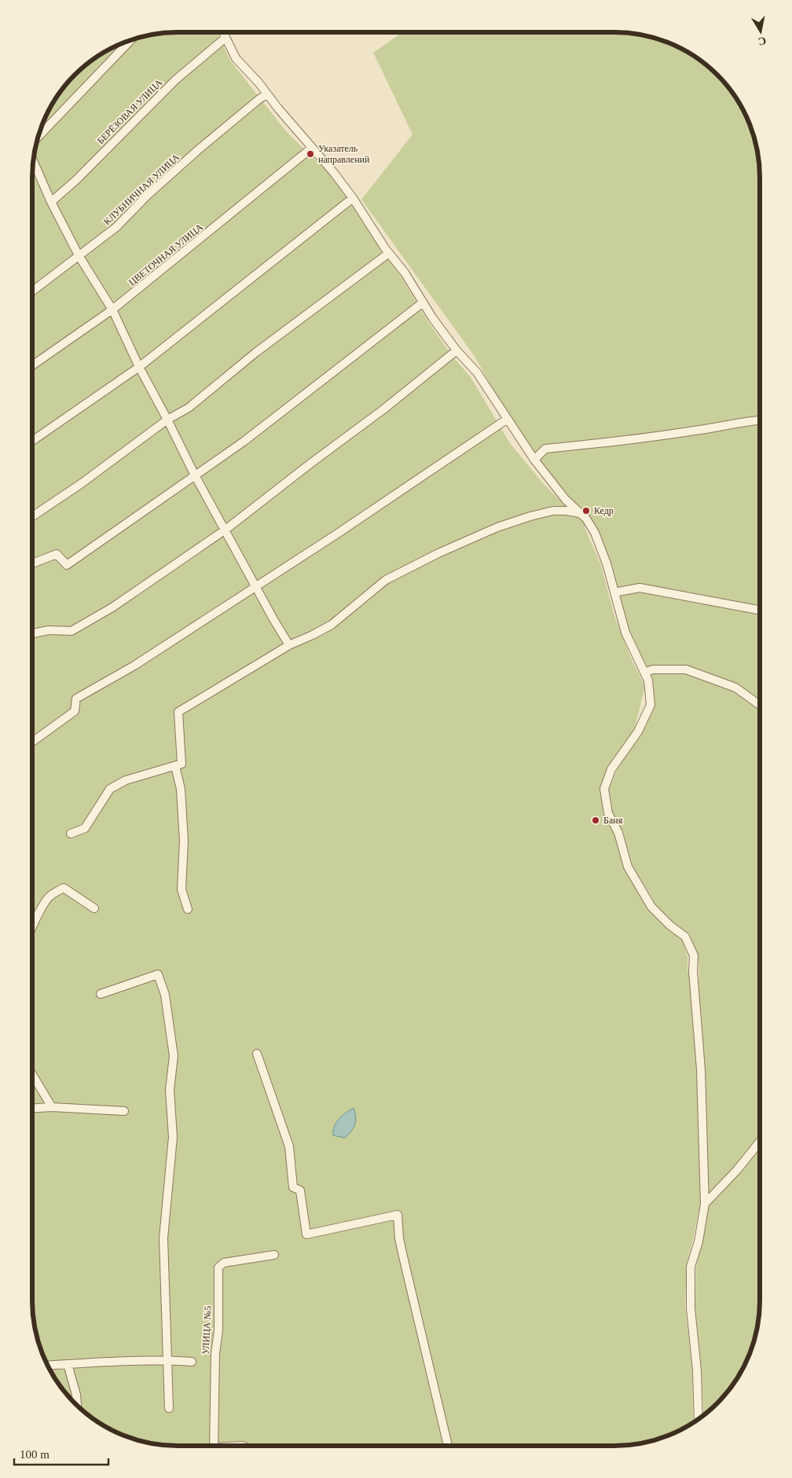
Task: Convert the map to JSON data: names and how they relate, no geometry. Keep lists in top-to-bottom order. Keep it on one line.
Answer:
{"streets":{"street":["БЕРЁЗОВАЯ УЛИЦА","КЛУБНИЧНАЯ УЛИЦА","ЦВЕТОЧНАЯ УЛИЦА","УЛИЦА №5"]},"places":["Указатель направлений","Кедр","Баня"],"scale_bar":"100 m","north":"bottom"}
